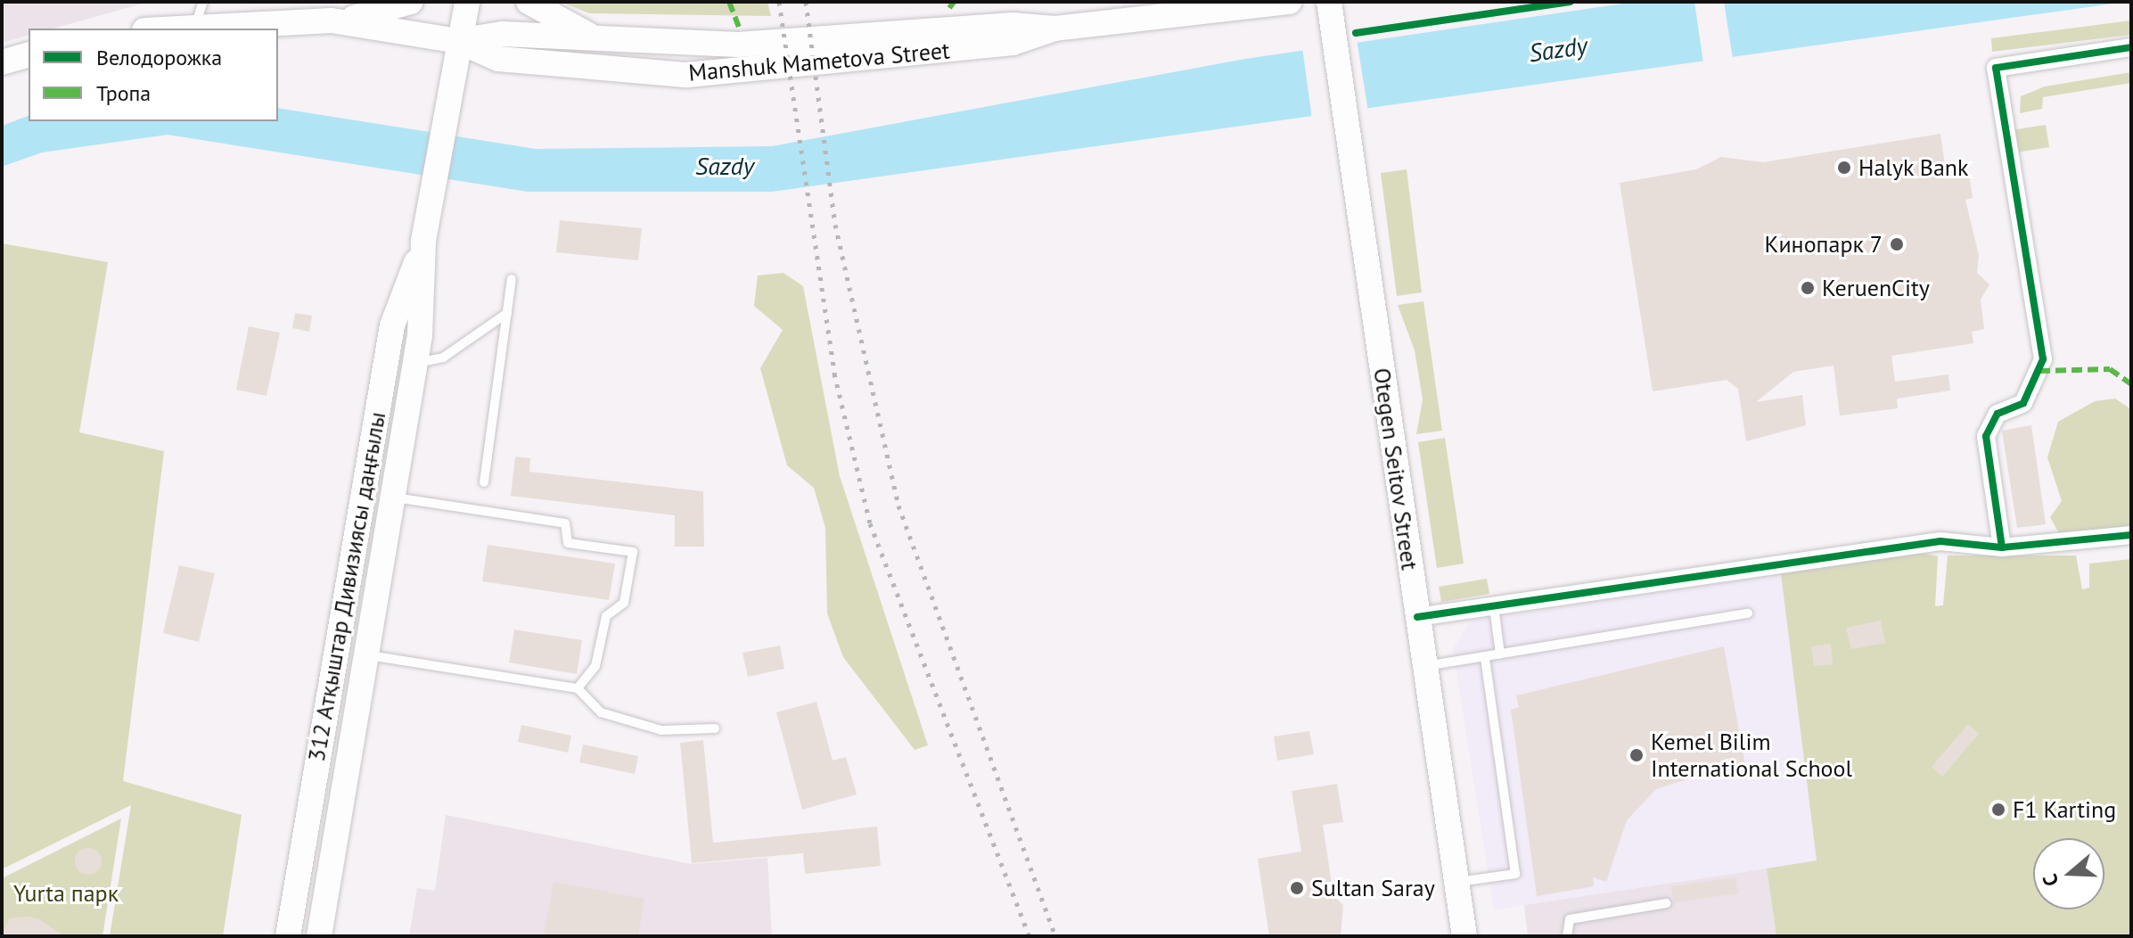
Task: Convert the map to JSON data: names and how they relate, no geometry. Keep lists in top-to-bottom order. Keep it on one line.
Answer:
{"streets":{"main road":["Manshuk Mametova Street","Otegen Seitov Street","312 Атқыштар Дивизиясы даңғылы"]},"crossings":[["Manshuk Mametova Street","312 Атқыштар Дивизиясы даңғылы"]],"water":["Sazdy"],"parks":["Yurta парк"],"places":["Halyk Bank","Кинопарк 7","KeruenCity","Kemel Bilim International School","F1 Karting","Sultan Saray"],"legend":["Велодорожка","Тропа"],"north":"left"}
